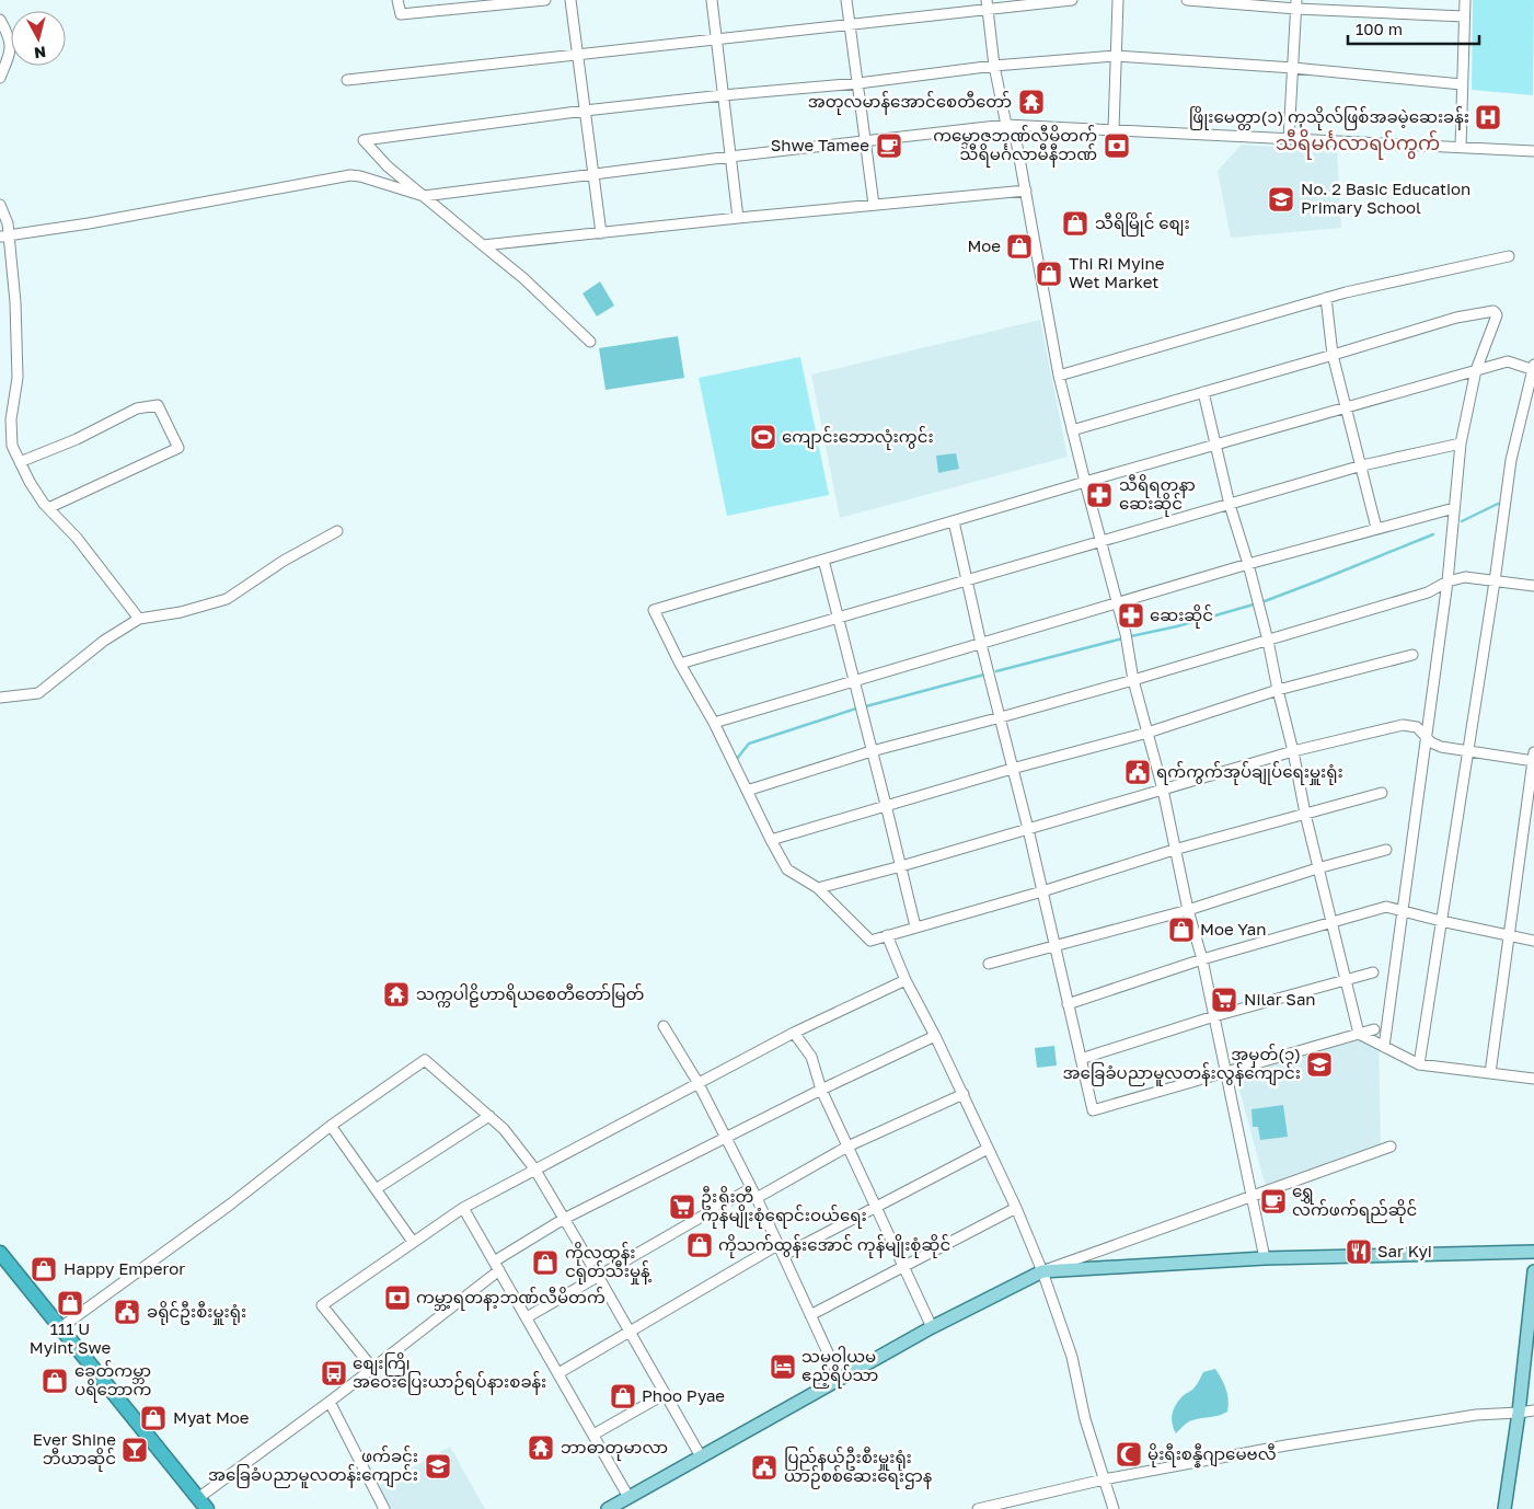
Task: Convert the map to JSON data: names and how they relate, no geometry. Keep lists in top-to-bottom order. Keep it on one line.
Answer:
{"districts":["သီရိမင်္ဂလာရပ်ကွက်"],"places":{"temple":["အတုလမာန်အောင်စေတီတော်","သက္ကပါဠိဟာရိယစေတီတော်မြတ်","ဘာဓာတုမာလာ"],"hospital":["ဖြိုးမေတ္တာ(၁) ကုသိုလ်ဖြစ်အခမဲ့ဆေးခန်း"],"cafe":["Shwe Tamee","ရွှေ လက်ဖက်ရည်ဆိုင်"],"bank":["ကမ္ဘောဇဘဏ်လီမိတက် သီရိမင်္ဂလာမီနီဘဏ်","ကမ္ဘာ့ရတနာ့ဘဏ်လီမိတက်"],"school or university":["No. 2 Basic Education Primary School","အမှတ်(၁) အခြေခံပညာမူလတန်းလွန်ကျောင်း","ဖက်ခင်း အခြေခံပညာမူလတန်းကျောင်း"],"shop":["သီရိမြိုင် စျေး","Moe","Thi Ri Myine Wet Market","Moe Yan","ကိုသက်ထွန်းအောင် ကုန်မျိုးစုံဆိုင်","ကိုလှထွန်း ငရုတ်သီးမှုန့်","Happy Emperor","111 U Myint Swe","ခေတ်ကမ္ဘာ ပရိဘောက","Phoo Pyae","Myat Moe"],"sports":["ကျောင်းဘောလုံးကွင်း"],"pharmacy":["သီရိရတနာ ဆေးဆိုင်","ဆေးဆိုင်"],"public building":["ရက်ကွက်အုပ်ချုပ်ရေးမှူးရုံး","ခရိုင်ဦးစီးမှူးရုံး","ပြည်နယ်ဦးစီးမှူးရုံး ယာဉ်စစ်ဆေးရေးဌာန"],"supermarket":["Nilar San","ဦးရှိုးတီ ကုန်မျိုးစုံရောင်းဝယ်ရေး"],"restaurant":["Sar Kyi"],"hotel":["သမဝါယမ ဧည့်ရိပ်သာ"],"bus stop":["စျေးကြို အဝေးပြေးယာဉ်ရပ်နားစခန်း"],"bar":["Ever Shine ဘီယာဆိုင်"],"mosque":["မိုးရီးစန္နီဂျာမေဗလီ"]},"scale_bar":"100 m","north":"bottom"}
